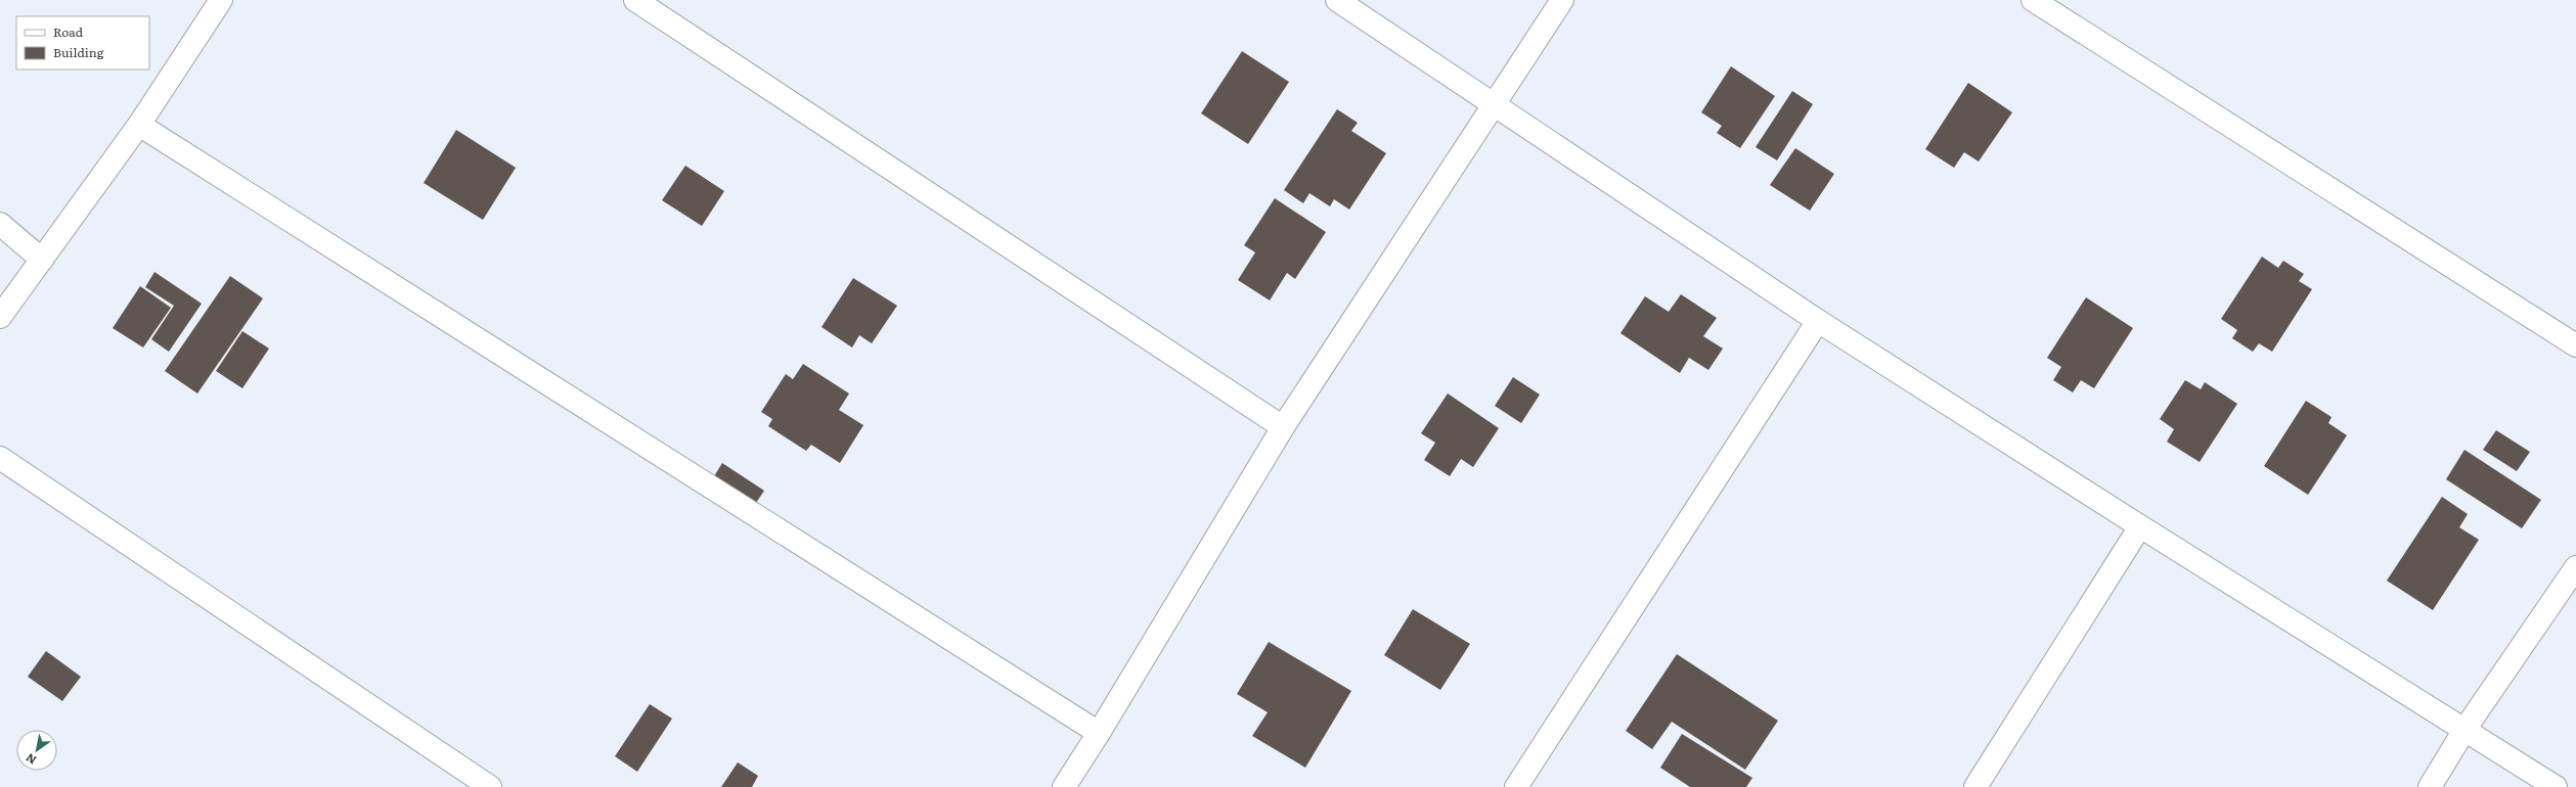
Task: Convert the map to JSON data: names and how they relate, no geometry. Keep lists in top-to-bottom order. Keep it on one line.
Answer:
{"legend":["Road","Building"],"north":"bottom left"}
